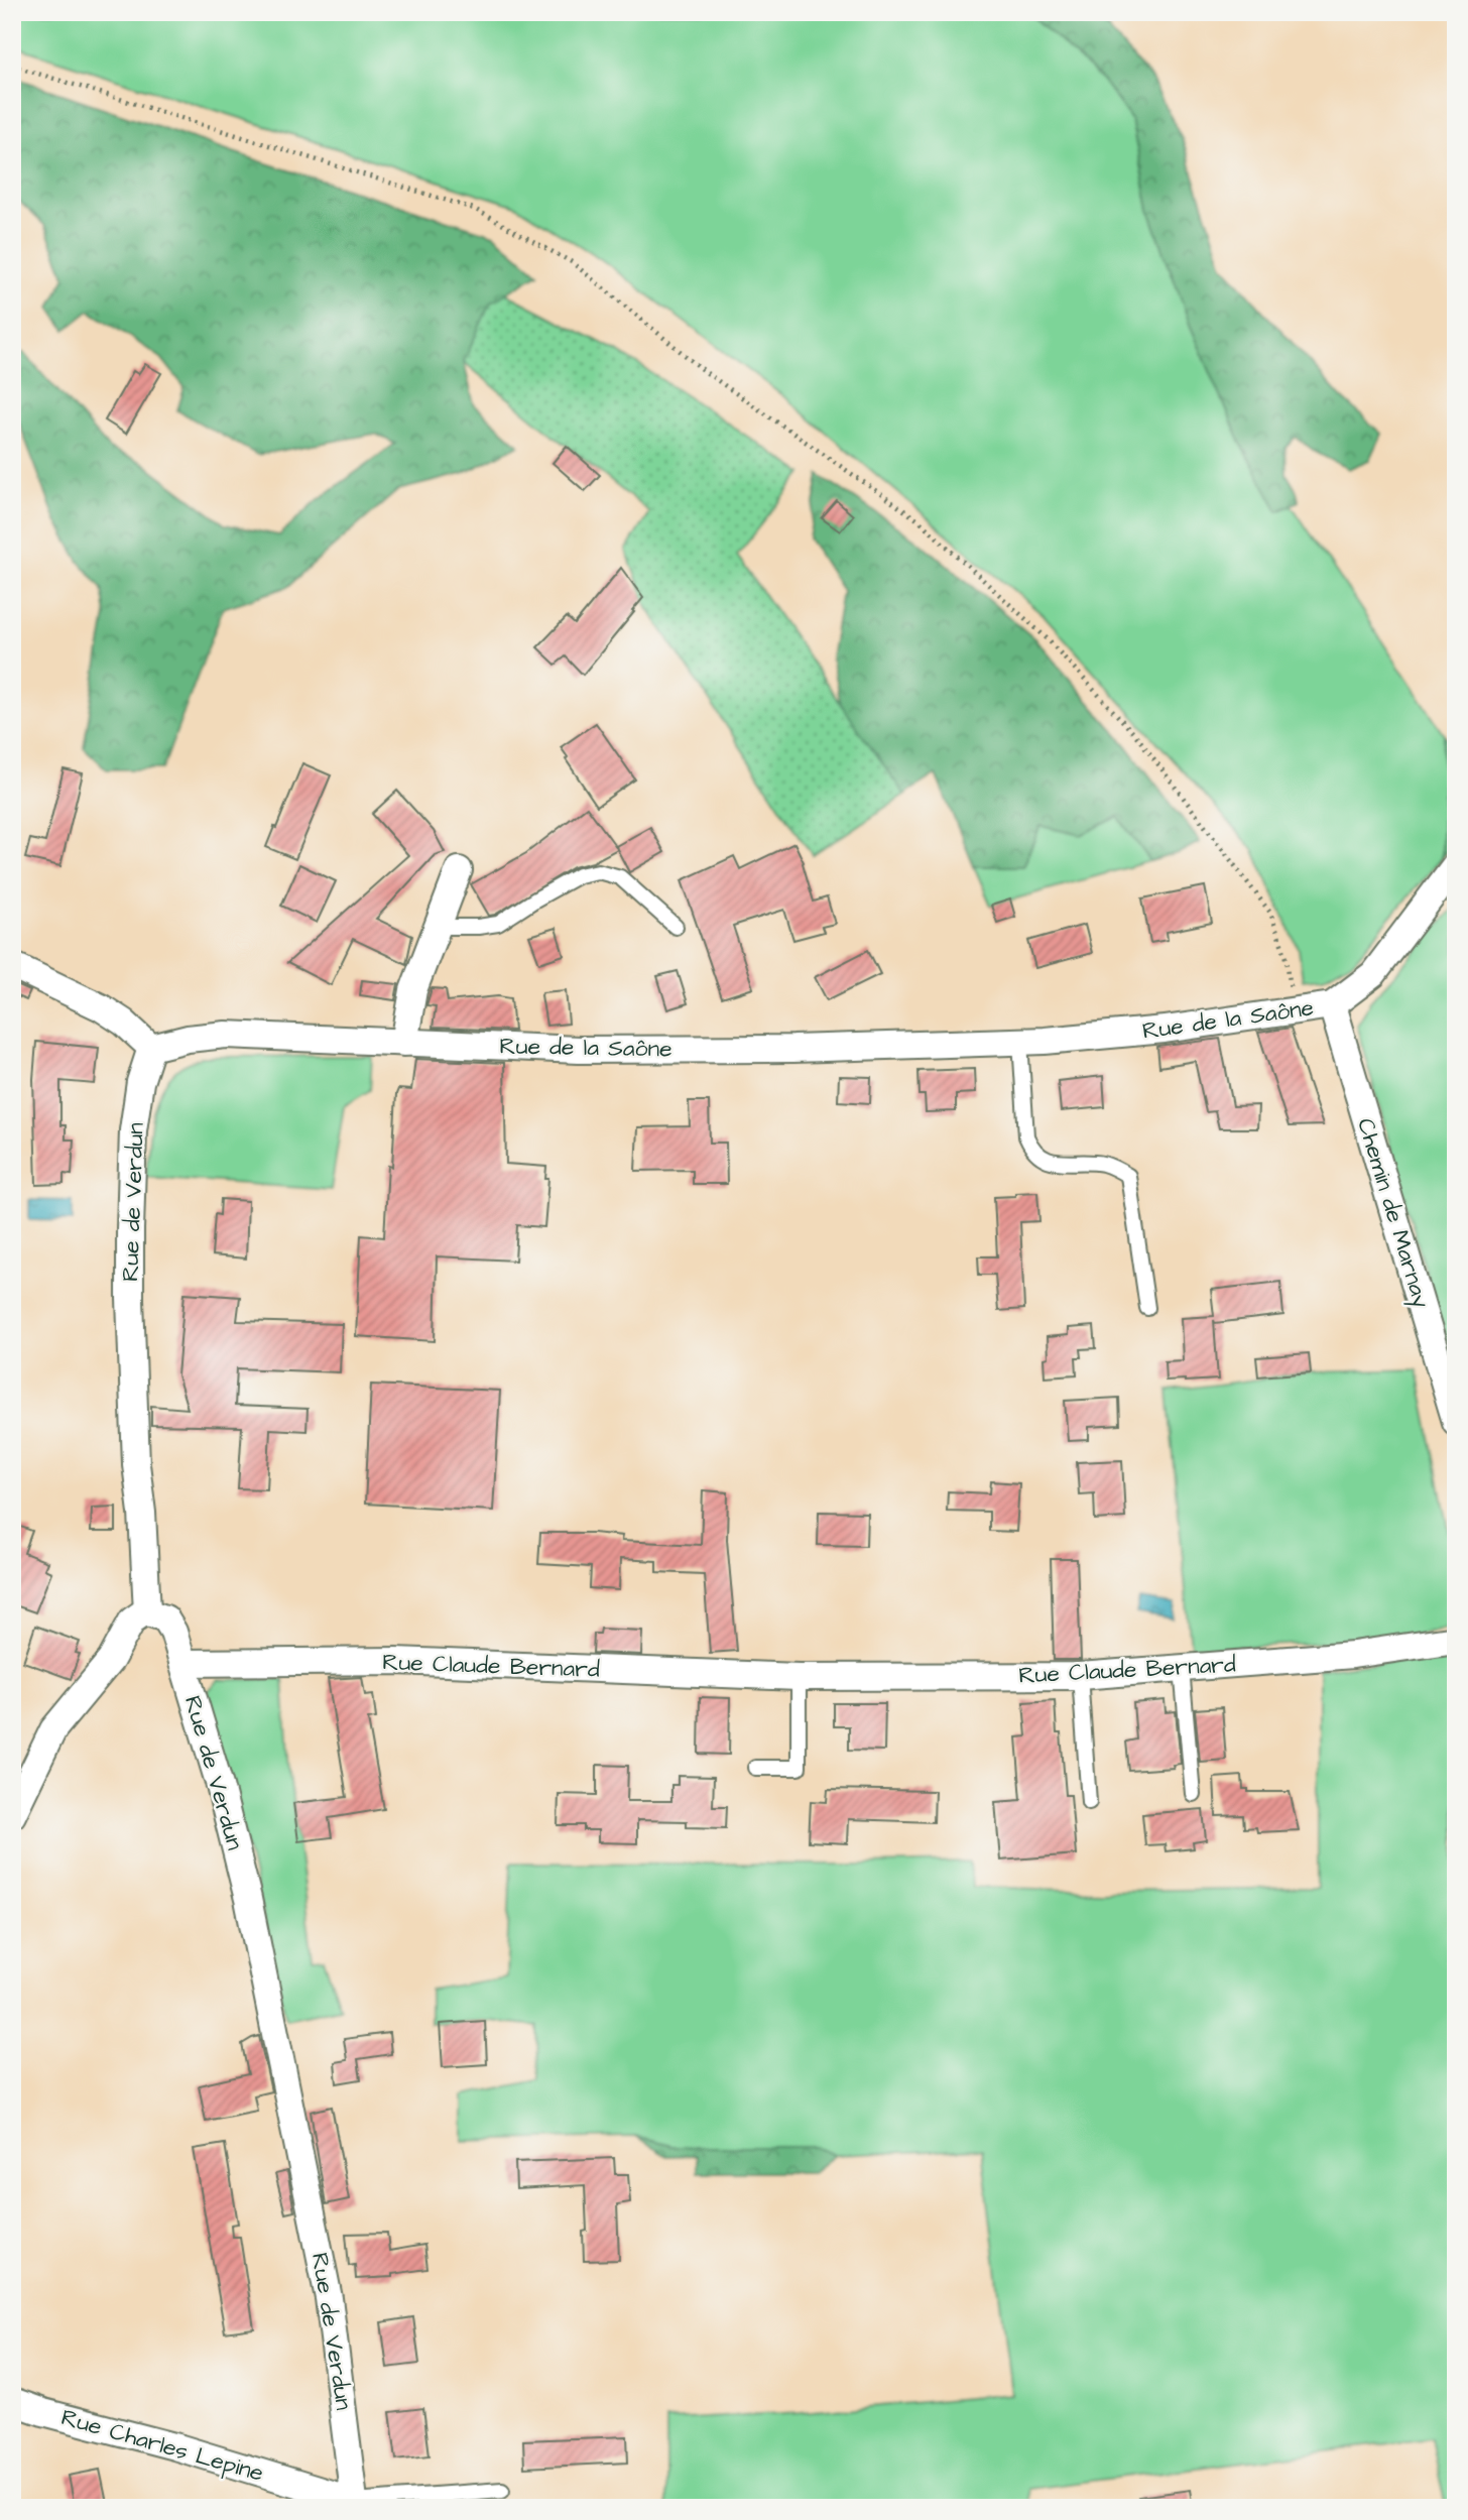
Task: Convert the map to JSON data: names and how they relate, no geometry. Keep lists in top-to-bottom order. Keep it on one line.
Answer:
{"streets":{"street":["Rue de la Saône","Rue de Verdun","Chemin de Marnay","Rue Claude Bernard","Rue Charles Lepine"]},"crossings":[["Rue de la Saône","Rue de Verdun"],["Rue de la Saône","Chemin de Marnay"],["Rue de Verdun","Rue Claude Bernard"],["Rue de Verdun","Rue Charles Lepine"]]}
